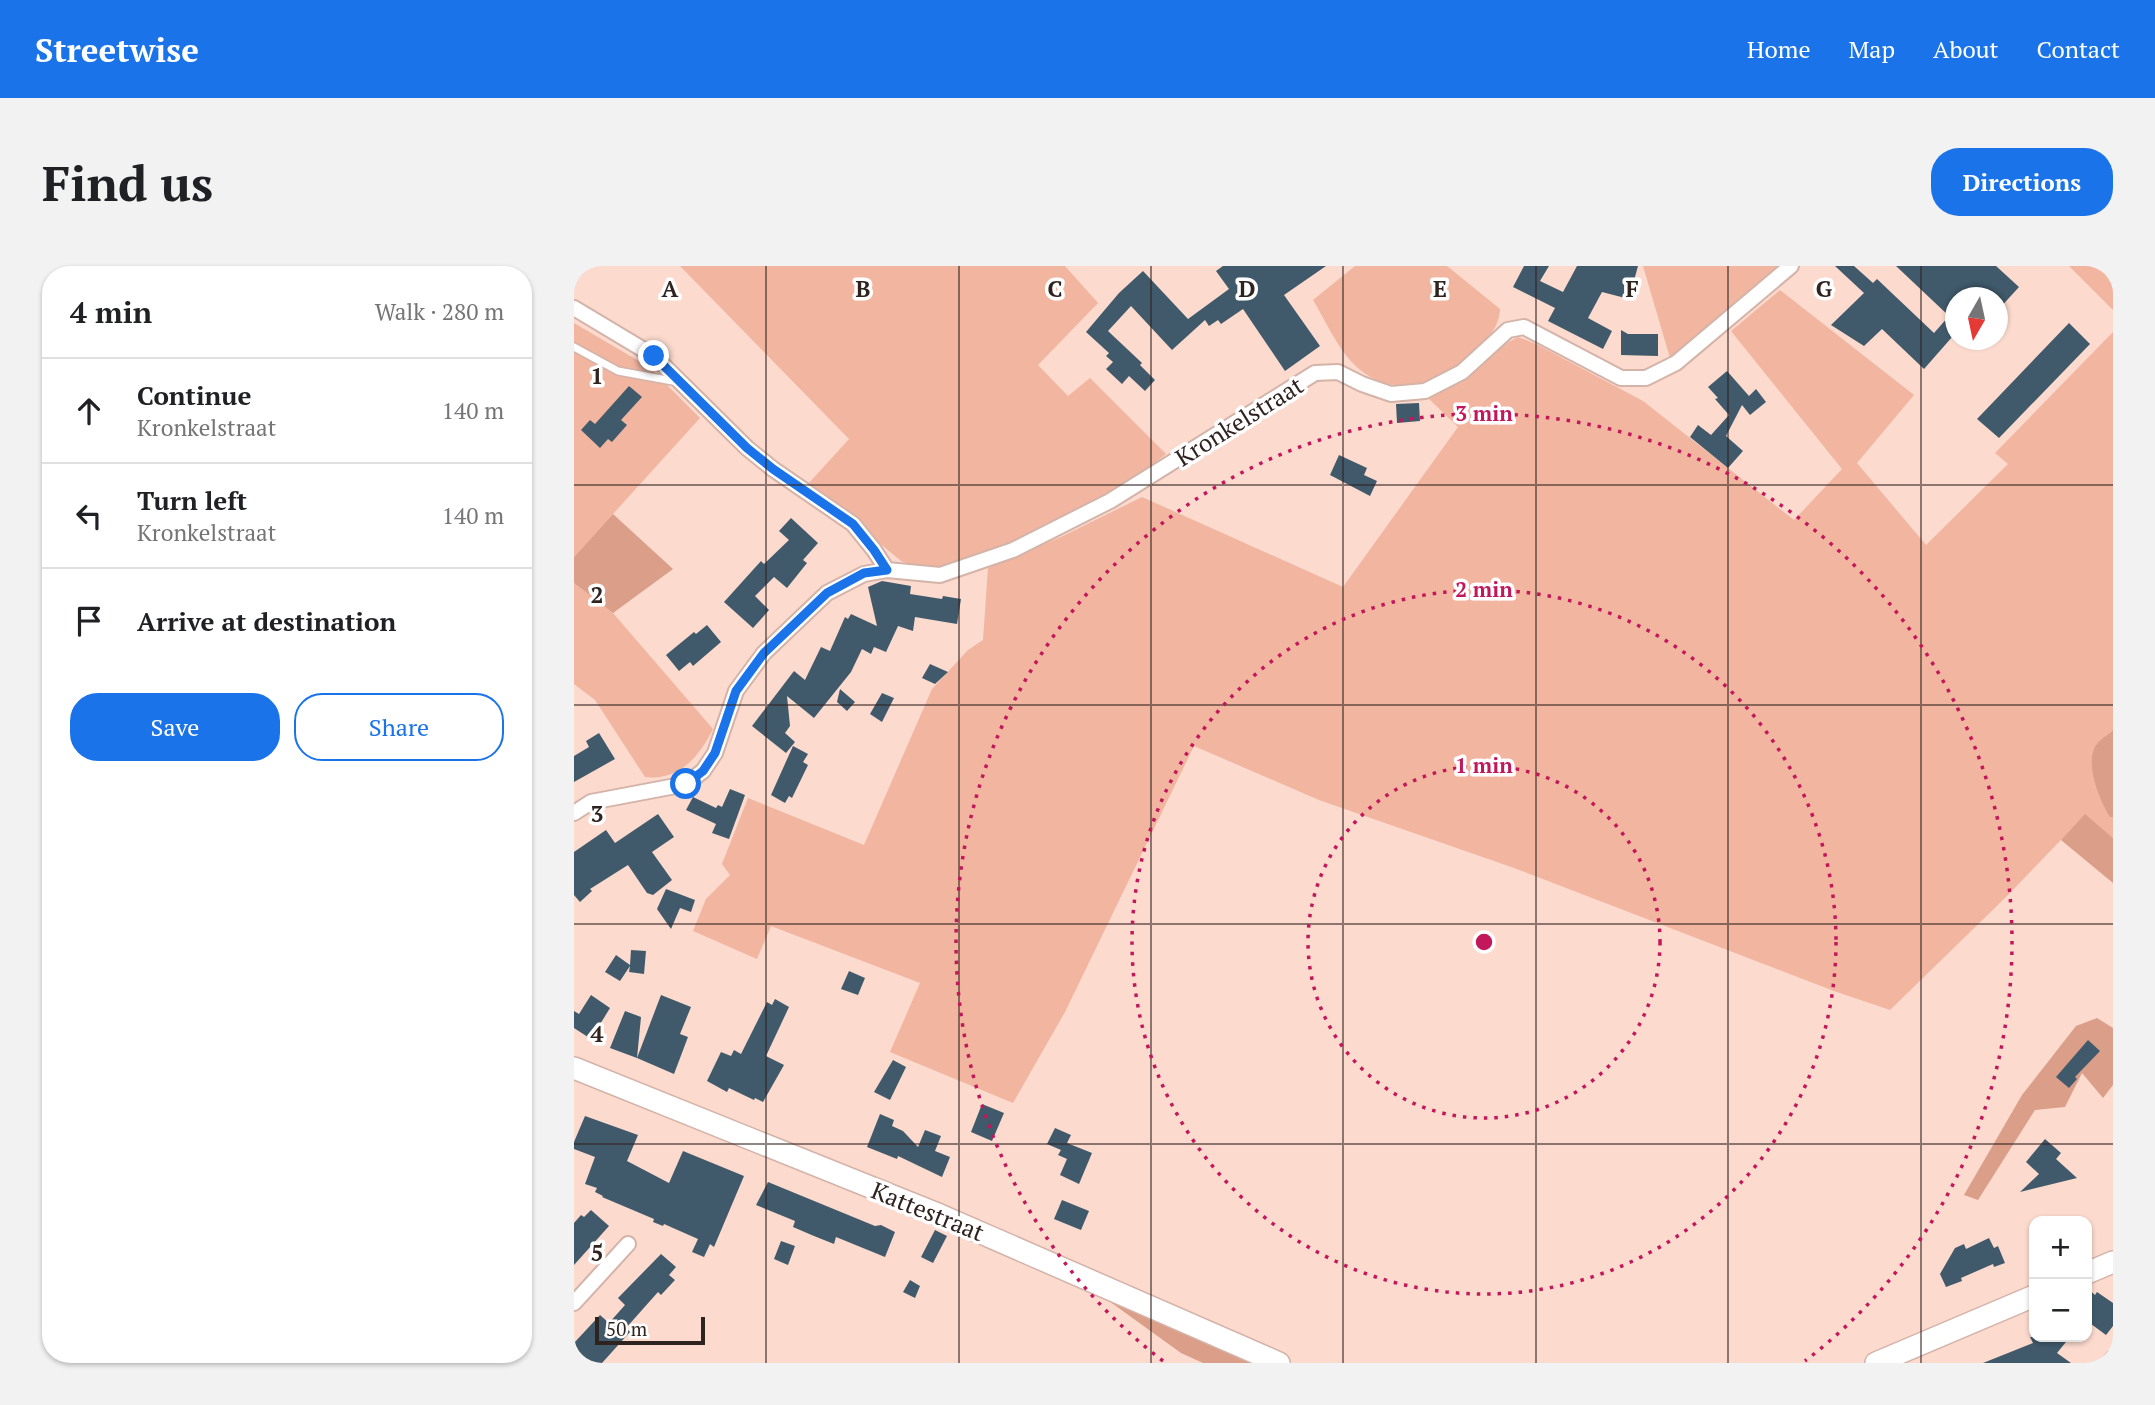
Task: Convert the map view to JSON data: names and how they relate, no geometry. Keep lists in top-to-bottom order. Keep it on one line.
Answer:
{"streets":{"street":["Kronkelstraat","Kattestraat"]},"scale_bar":"50 m","north":"bottom","page":{"header":"Streetwise","nav":["Home","Map","About","Contact"],"buttons":["Directions",["Save","Share"]],"title":"Find us","heading":["4 min","Walk · 280 m"],"list":[["Continue","Kronkelstraat","140 m"],["Turn left","Kronkelstraat","140 m"],"Arrive at destination"],"map_buttons":["+","−"],"scale":"50 m"},"grid":{"columns":["A","B","C","D","E","F","G"],"rows":["1","2","3","4","5"]},"rings":["3 min","2 min","1 min"]}
